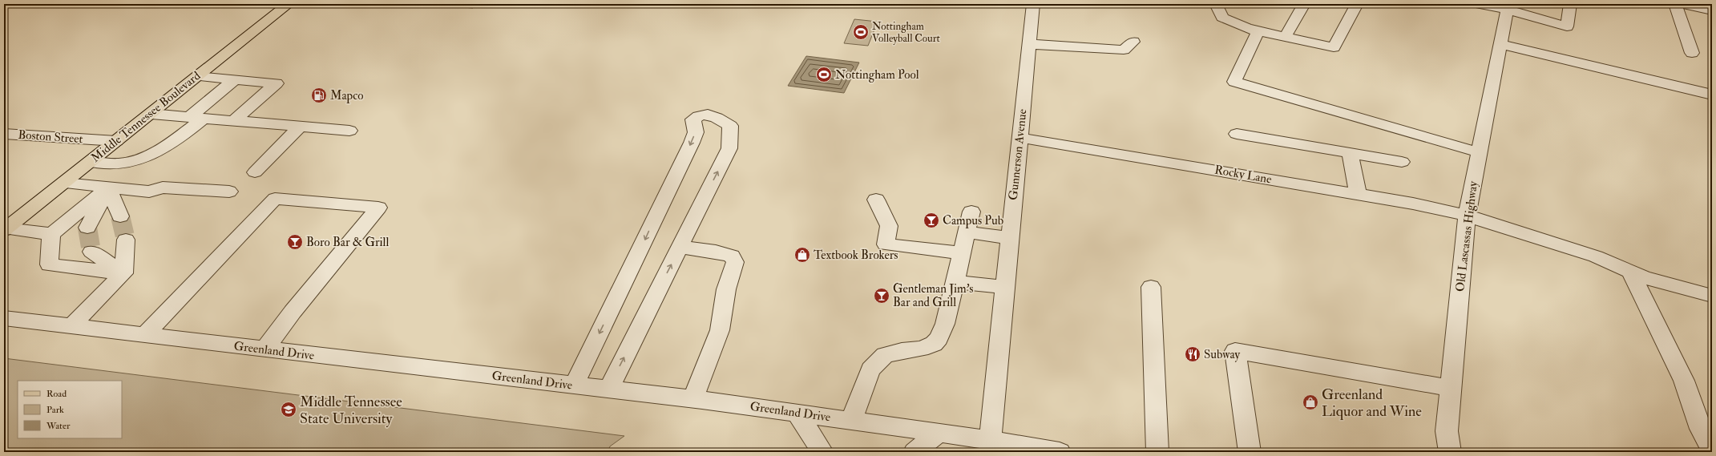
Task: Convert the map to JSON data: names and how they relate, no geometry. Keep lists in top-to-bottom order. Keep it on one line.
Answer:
{"streets":{"main road":["Middle Tennessee Boulevard"],"street":["Boston Street","Gunnerson Avenue","Rocky Lane","Old Lascassas Highway","Greenland Drive"]},"crossings":[["Middle Tennessee Boulevard","Boston Street"],["Gunnerson Avenue","Rocky Lane"],["Gunnerson Avenue","Greenland Drive"],["Rocky Lane","Old Lascassas Highway"]],"places":{"sports":["Nottingham Volleyball Court","Nottingham Pool"],"fuel station":["Mapco"],"bar":["Campus Pub","Boro Bar & Grill","Gentleman Jim's Bar and Grill"],"shop":["Textbook Brokers","Greenland Liquor and Wine"],"restaurant":["Subway"],"school or university":["Middle Tennessee State University"]},"legend":["Road","Park","Water"]}
